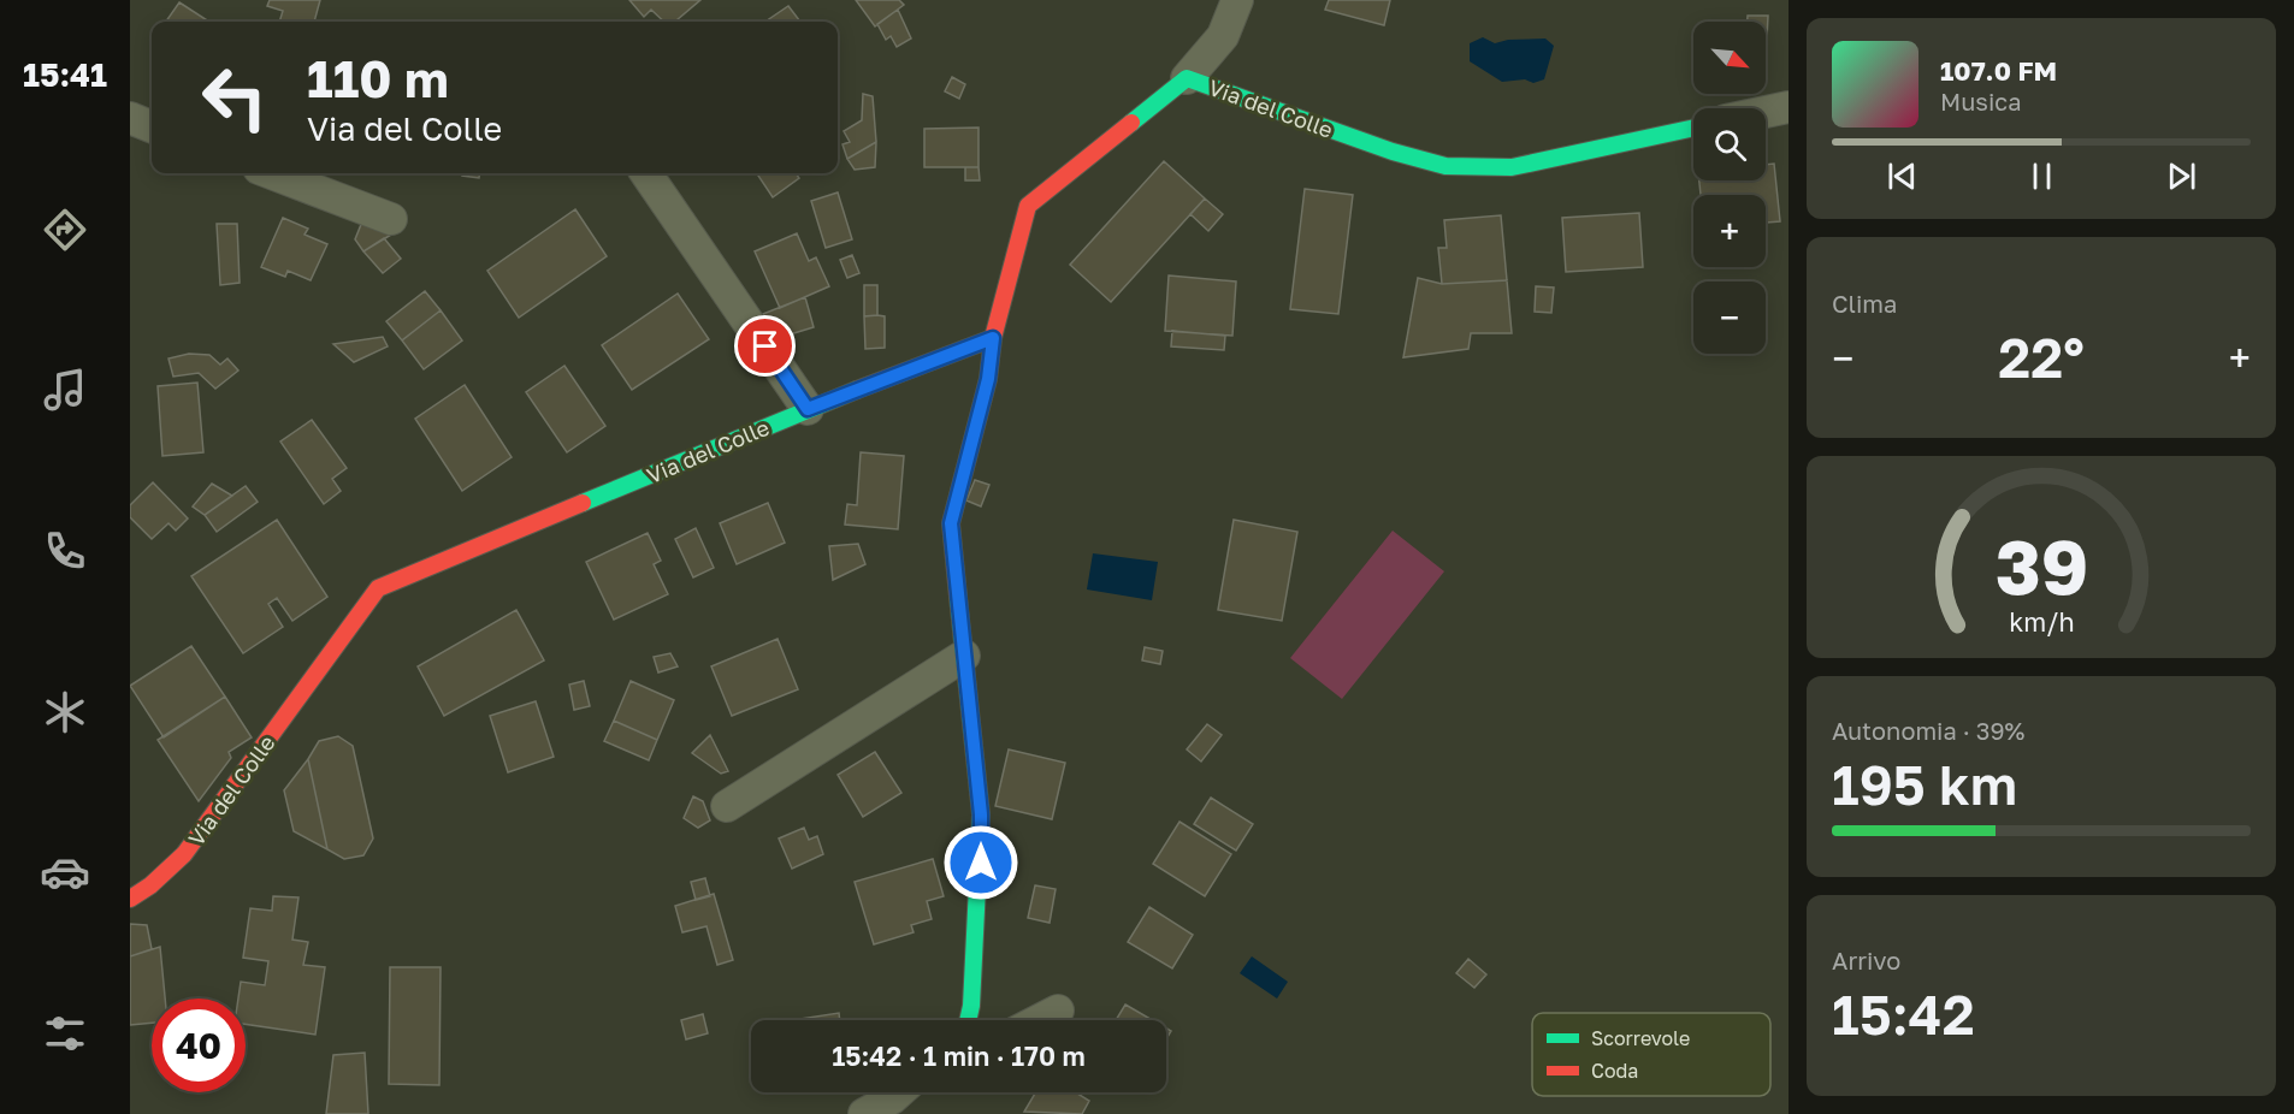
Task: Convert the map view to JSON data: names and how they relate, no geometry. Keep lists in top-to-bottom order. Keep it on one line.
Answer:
{"streets":{"street":["Via del Colle"]},"legend":["Scorrevole","Coda"],"north":"bottom right","page":{"tabs":"15:41","map_buttons":["+","−"],"turn":["110 m","Via del Colle"],"song":["107.0 FM","Musica"],"tile":["Clima",["Autonomia · 39%","195 km"],["Arrivo","15:42"]],"heat":["−","22°","+"],"limit":"40","trip":"15:42 · 1 min · 170 m","gauge":["39","km/h"]}}
